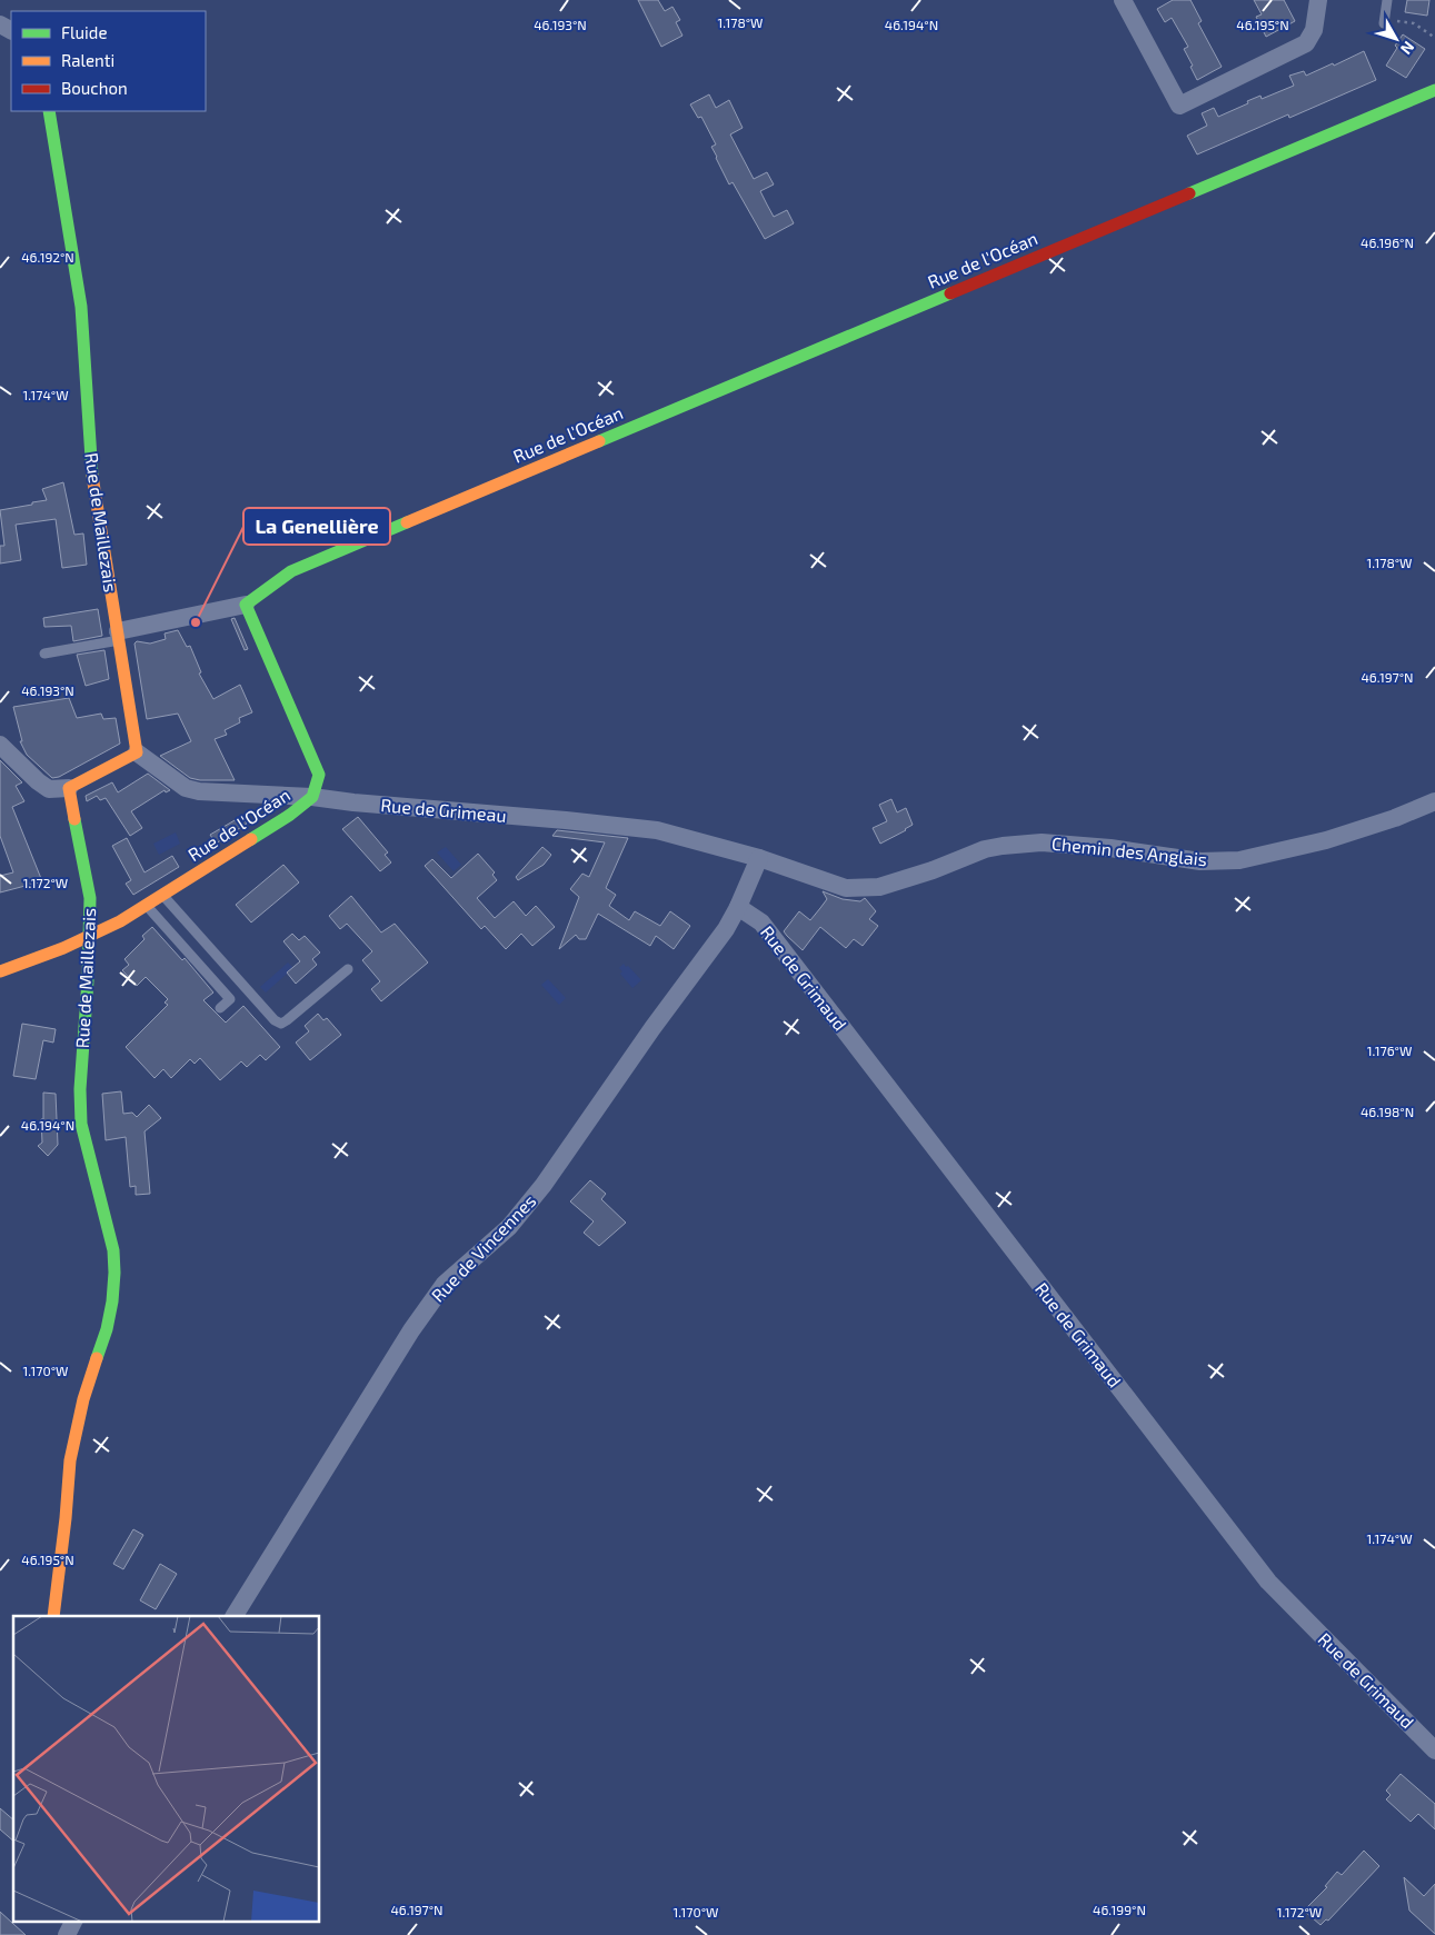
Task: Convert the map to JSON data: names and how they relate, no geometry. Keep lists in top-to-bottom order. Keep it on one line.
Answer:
{"streets":{"street":["Rue de l'Océan","Rue de Maillezais","Rue de Grimeau","Chemin des Anglais","Rue de Grimaud","Rue de Vincennes"]},"crossings":[["Rue de l'Océan","Rue de Maillezais"],["Rue de l'Océan","Rue de Grimeau"],["Rue de Maillezais","Rue de Grimeau"],["Rue de Grimeau","Chemin des Anglais"],["Rue de Grimeau","Rue de Vincennes"],["Chemin des Anglais","Rue de Vincennes"],["Rue de Grimaud","Rue de Vincennes"]],"places":["La Genellière"],"legend":["Fluide","Ralenti","Bouchon"],"north":"bottom right","coordinates":["1.178°W","46.193°N","46.194°N","46.195°N","46.196°N","46.192°N","1.174°W","46.197°N","1.172°W","1.176°W","46.198°N","1.170°W","46.199°N"]}
